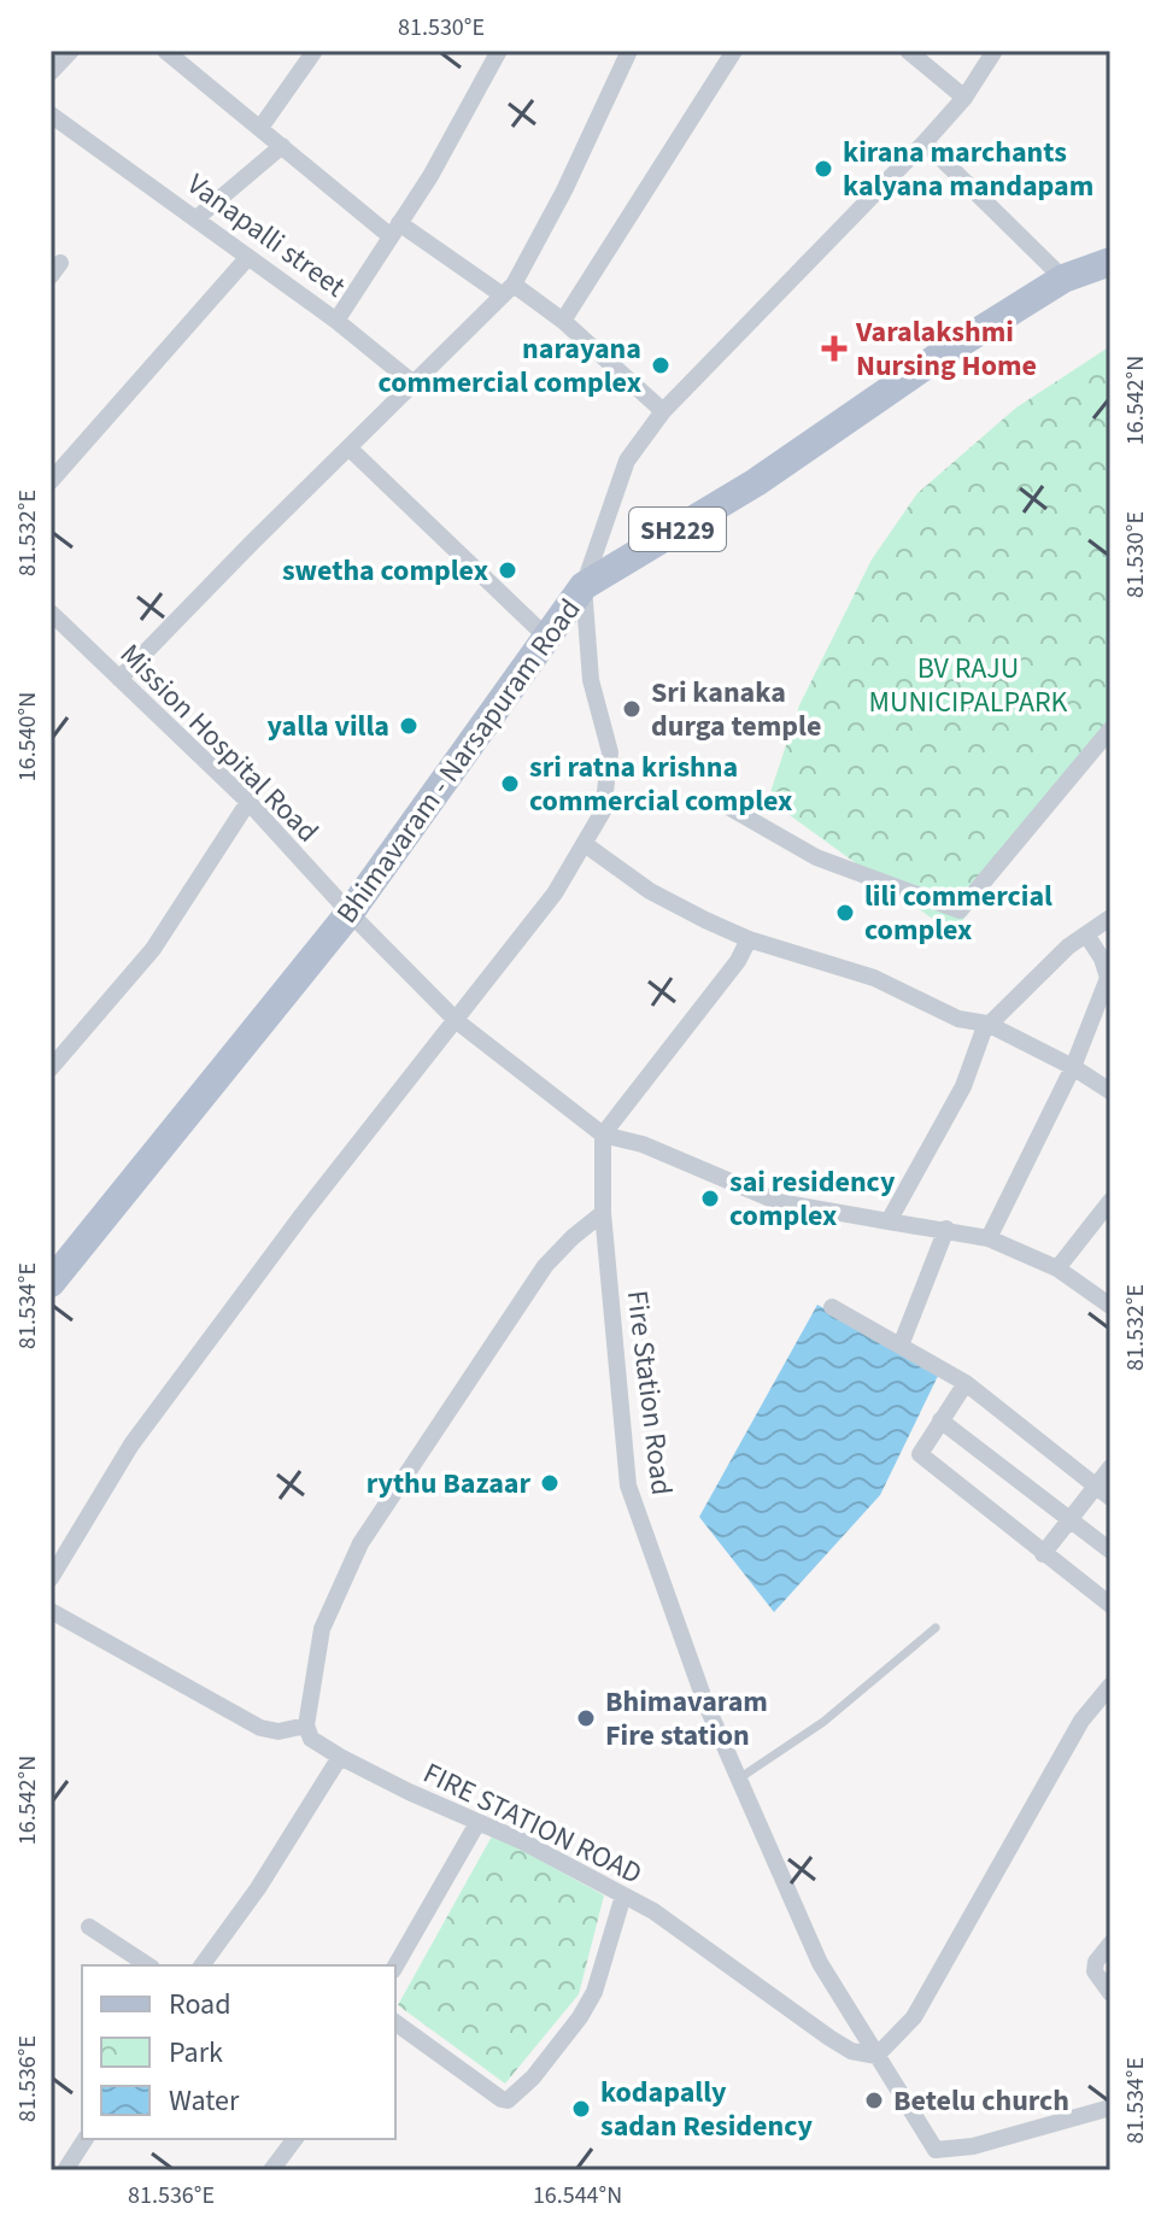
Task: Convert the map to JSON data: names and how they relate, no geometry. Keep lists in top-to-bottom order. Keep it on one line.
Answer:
{"streets":{"main road":["SH229","Bhimavaram - Narsapuram Road"],"street":["Vanapalli street","Mission Hospital Road","Fire Station Road","FIRE STATION ROAD"]},"crossings":[["Mission Hospital Road","Bhimavaram - Narsapuram Road"],["Fire Station Road","FIRE STATION ROAD"]],"parks":["BV RAJU MUNICIPALPARK"],"places":{"other":["kirana marchants kalyana mandapam","narayana commercial complex","swetha complex","Sri kanaka durga temple","yalla villa","sri ratna krishna commercial complex","lili commercial complex","sai residency complex","rythu Bazaar","Bhimavaram Fire station","Betelu church","kodapally sadan Residency"],"health":["Varalakshmi Nursing Home"]},"legend":["Road","Park","Water"],"coordinates":["81.530°E","16.542°N","81.532°E","16.540°N","81.534°E","81.536°E","16.544°N"]}
